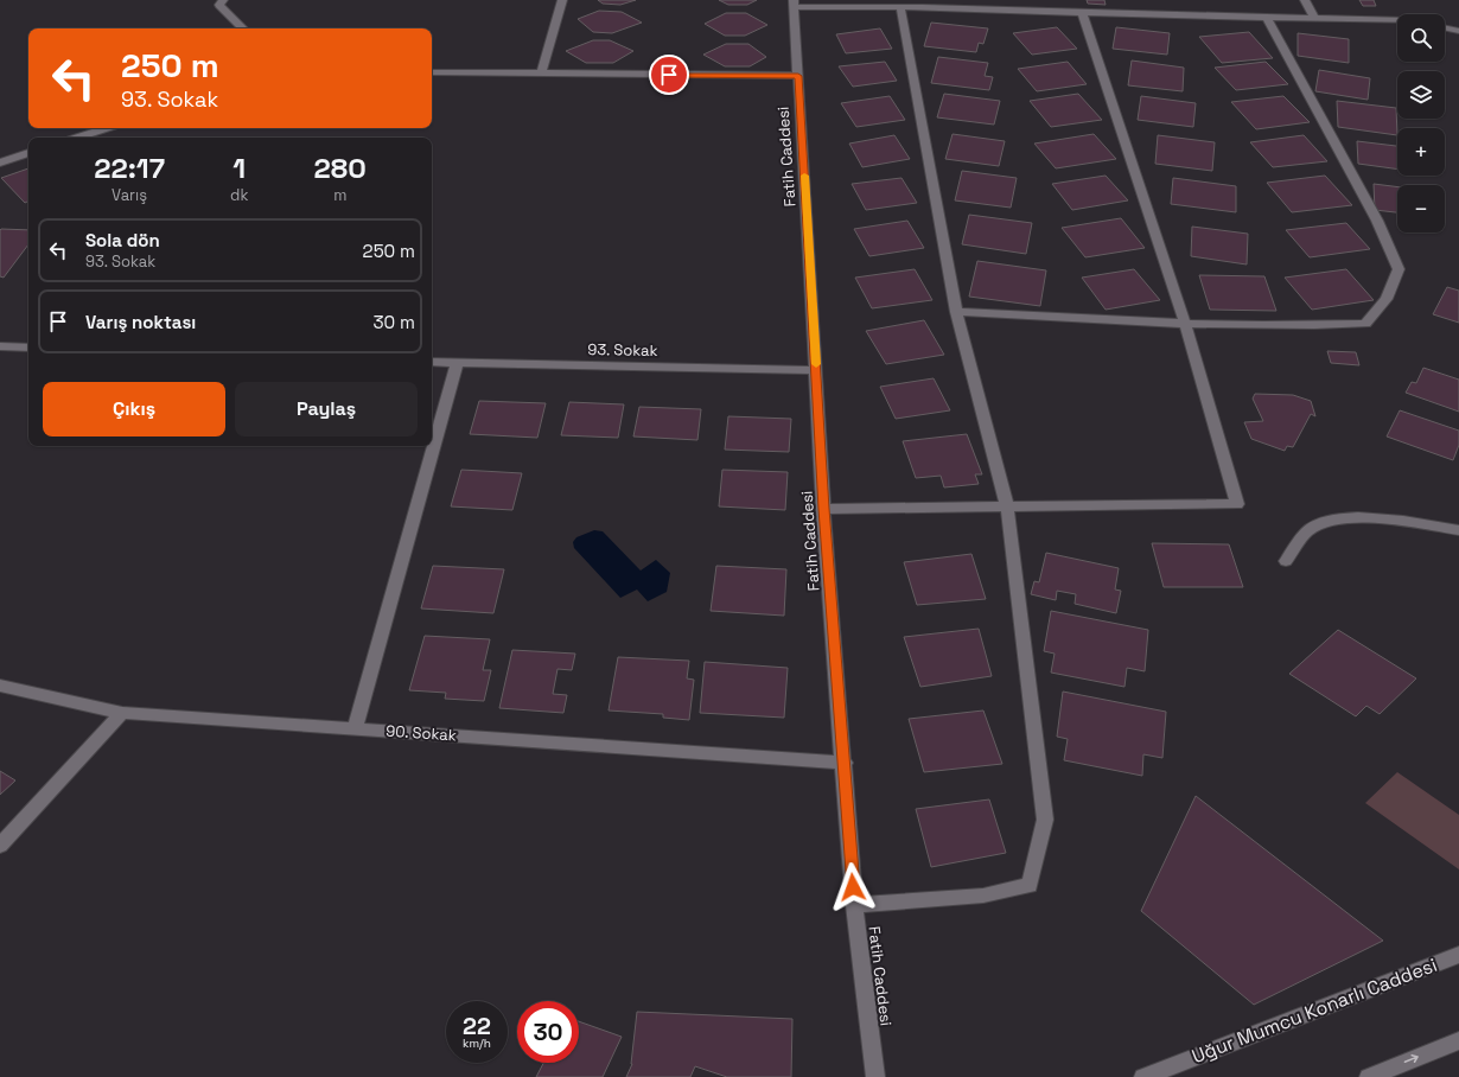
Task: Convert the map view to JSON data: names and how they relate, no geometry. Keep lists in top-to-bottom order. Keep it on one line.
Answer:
{"streets":{"street":["Fatih Caddesi","93. Sokak","90. Sokak","Uğur Mumcu Konarlı Caddesi"]},"crossings":[["Fatih Caddesi","93. Sokak"],["Fatih Caddesi","90. Sokak"]],"page":{"map_buttons":["+","−"],"turn":["250 m","93. Sokak"],"eta":["22:17","Varış","1","dk","280","m"],"list":[{"name":"Sola dön","note":"93. Sokak","value":"250 m"},{"name":"Varış noktası","value":"30 m"}],"buttons":["Çıkış","Paylaş"],"speed":"22 km/h","limit":"30"}}
